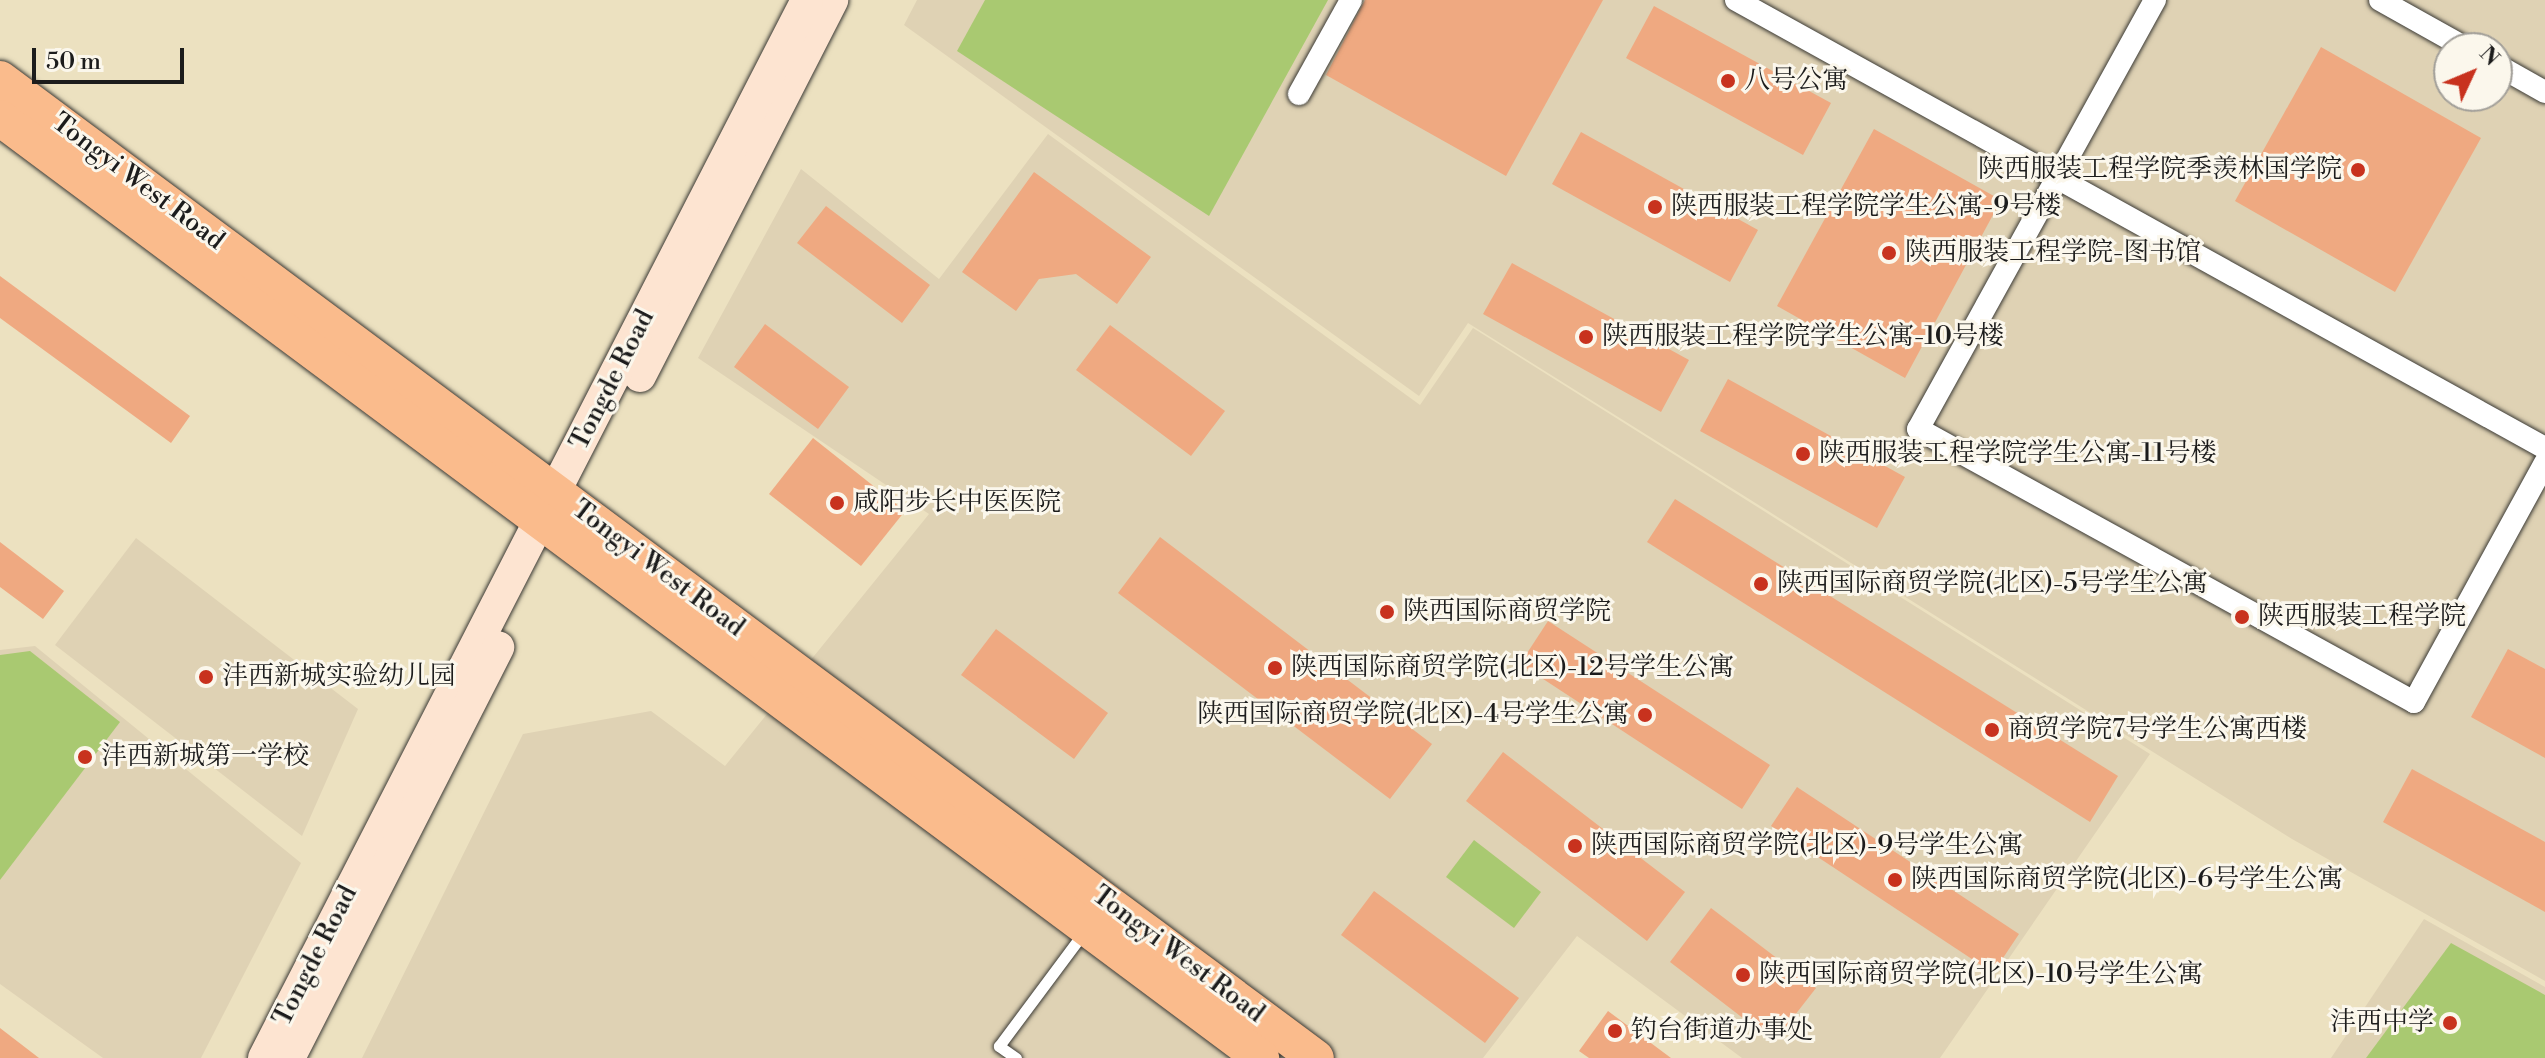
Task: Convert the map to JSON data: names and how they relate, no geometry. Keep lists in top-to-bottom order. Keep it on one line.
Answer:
{"streets":{"main road":["Tongyi West Road"],"street":["Tongde Road"]},"crossings":[["Tongyi West Road","Tongde Road"]],"places":["八号公寓","陕西服装工程学院季羡林国学院","陕西服装工程学院学生公寓-9号楼","陕西服装工程学院-图书馆","陕西服装工程学院学生公寓-10号楼","陕西服装工程学院学生公寓-11号楼","咸阳步长中医医院","陕西国际商贸学院(北区)-5号学生公寓","陕西国际商贸学院","陕西服装工程学院","陕西国际商贸学院(北区)-12号学生公寓","沣西新城实验幼儿园","陕西国际商贸学院(北区)-4号学生公寓","商贸学院7号学生公寓西楼","沣西新城第一学校","陕西国际商贸学院(北区)-9号学生公寓","陕西国际商贸学院(北区)-6号学生公寓","陕西国际商贸学院(北区)-10号学生公寓","沣西中学","钓台街道办事处"],"scale_bar":"50 m","north":"top right"}
